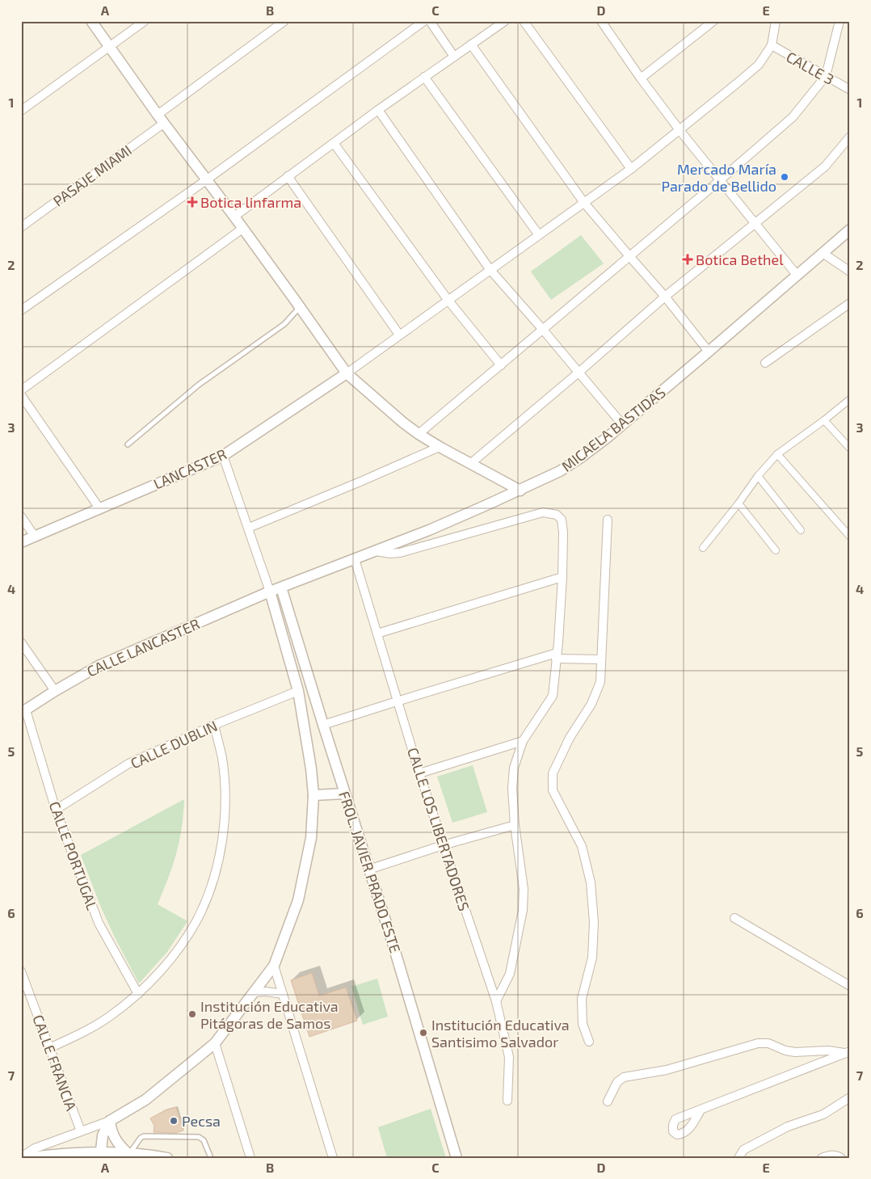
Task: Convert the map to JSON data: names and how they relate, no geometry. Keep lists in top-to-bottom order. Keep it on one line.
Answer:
{"streets":{"street":["CALLE 3","PASAJE MIAMI","MICAELA BASTIDAS","LANCASTER","CALLE LANCASTER","CALLE DUBLIN","CALLE LOS LIBERTADORES","CALLE PORTUGAL","FROL. JAVIER PRADO ESTE","CALLE FRANCIA"]},"crossings":[["MICAELA BASTIDAS","CALLE LANCASTER"],["MICAELA BASTIDAS","CALLE LOS LIBERTADORES"],["MICAELA BASTIDAS","FROL. JAVIER PRADO ESTE"],["CALLE LANCASTER","CALLE PORTUGAL"],["CALLE DUBLIN","CALLE PORTUGAL"]],"places":{"other":["Mercado María Parado de Bellido","Institución Educativa Pitágoras de Samos","Institución Educativa Santisimo Salvador","Pecsa"],"health":["Botica linfarma","Botica Bethel"]},"grid":{"columns":["A","B","C","D","E"],"rows":["1","2","3","4","5","6","7"]}}
